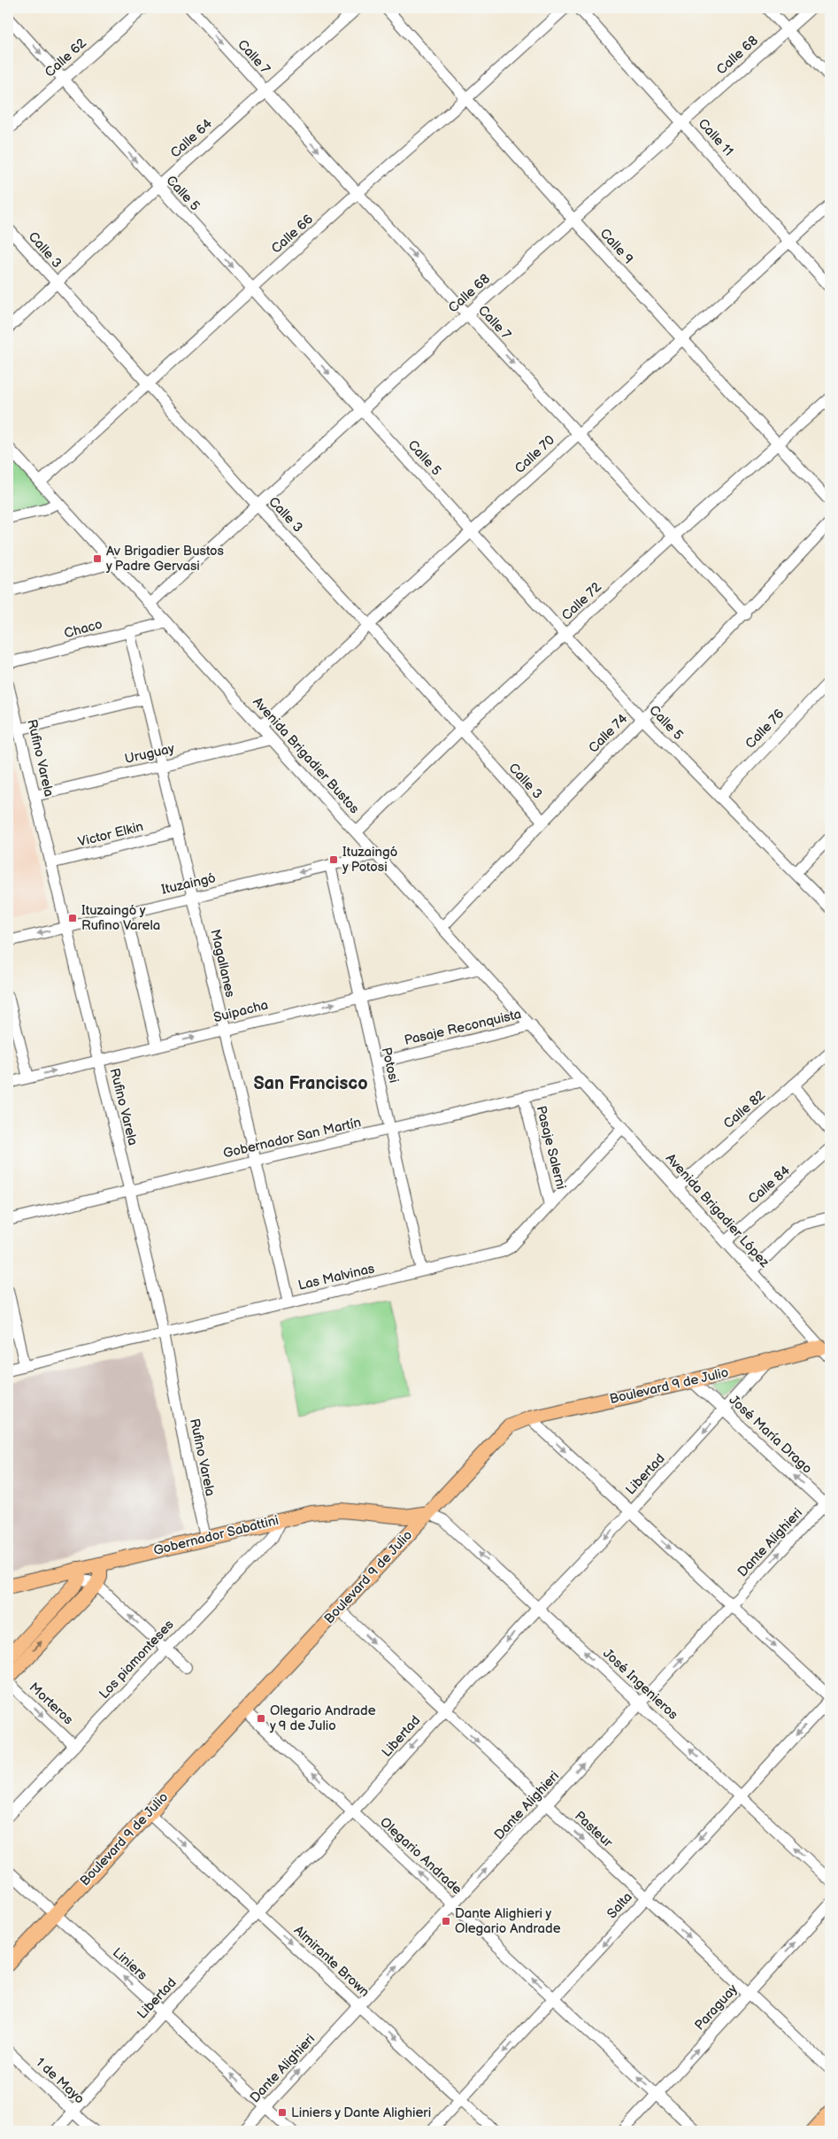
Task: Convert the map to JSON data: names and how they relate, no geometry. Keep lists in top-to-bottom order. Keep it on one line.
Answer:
{"streets":{"main road":["Boulevard 9 de Julio","Gobernador Sabattini"],"street":["Calle 68","Calle 7","Calle 62","Calle 11","Calle 64","Calle 5","Calle 66","Calle 9","Calle 3","Calle 70","Calle 72","Chaco","Calle 76","Calle 74","Uruguay","Avenida Brigadier Bustos","Rufino Varela","Victor Elkin","Ituzaingó","Magallanes","Suipacha","Pasaje Reconquista","Potosi","Calle 82","Gobernador San Martín","Pasaje Salerni","Calle 84","Avenida Brigadier López","Las Malvinas","José María Drago","Libertad","Dante Alighieri","Los piamonteses","José Ingenieros","Morteros","Pasteur","Olegario Andrade","Salta","Almirante Brown","Liniers","Paraguay","1 de Mayo"]},"crossings":[["Calle 68","Calle 7"],["Calle 68","Calle 11"],["Calle 68","Calle 5"],["Calle 68","Calle 9"],["Calle 68","Calle 3"],["Calle 68","Avenida Brigadier Bustos"],["Calle 7","Calle 64"],["Calle 7","Calle 66"],["Calle 7","Calle 70"],["Calle 7","Calle 72"],["Calle 7","Calle 74"],["Calle 62","Calle 5"],["Calle 11","Calle 70"],["Calle 64","Calle 5"],["Calle 64","Calle 3"],["Calle 5","Calle 66"],["Calle 5","Calle 70"],["Calle 5","Calle 72"],["Calle 5","Calle 76"],["Calle 5","Calle 74"],["Calle 66","Calle 9"],["Calle 66","Calle 3"],["Calle 66","Avenida Brigadier Bustos"],["Calle 9","Calle 70"],["Calle 9","Calle 72"],["Calle 3","Calle 70"],["Calle 3","Calle 72"],["Calle 3","Calle 74"],["Calle 70","Avenida Brigadier Bustos"],["Calle 72","Avenida Brigadier Bustos"],["Chaco","Avenida Brigadier Bustos"],["Chaco","Magallanes"],["Calle 74","Avenida Brigadier Bustos"],["Uruguay","Avenida Brigadier Bustos"],["Uruguay","Rufino Varela"],["Uruguay","Magallanes"],["Avenida Brigadier Bustos","Ituzaingó"],["Avenida Brigadier Bustos","Suipacha"],["Avenida Brigadier Bustos","Pasaje Reconquista"],["Avenida Brigadier Bustos","Gobernador San Martín"],["Avenida Brigadier Bustos","Avenida Brigadier López"],["Rufino Varela","Victor Elkin"],["Rufino Varela","Ituzaingó"],["Rufino Varela","Suipacha"],["Rufino Varela","Gobernador San Martín"],["Rufino Varela","Las Malvinas"],["Rufino Varela","Gobernador Sabattini"],["Victor Elkin","Magallanes"],["Ituzaingó","Magallanes"],["Ituzaingó","Potosi"],["Magallanes","Suipacha"],["Magallanes","Gobernador San Martín"],["Magallanes","Las Malvinas"],["Suipacha","Potosi"],["Pasaje Reconquista","Potosi"],["Potosi","Gobernador San Martín"],["Potosi","Las Malvinas"],["Calle 82","Avenida Brigadier López"],["Gobernador San Martín","Pasaje Salerni"],["Gobernador San Martín","Avenida Brigadier López"],["Pasaje Salerni","Las Malvinas"],["Calle 84","Avenida Brigadier López"],["Avenida Brigadier López","Las Malvinas"],["Avenida Brigadier López","Boulevard 9 de Julio"],["Boulevard 9 de Julio","José María Drago"],["Boulevard 9 de Julio","Libertad"],["Boulevard 9 de Julio","Gobernador Sabattini"],["Boulevard 9 de Julio","José Ingenieros"],["Boulevard 9 de Julio","Pasteur"],["Boulevard 9 de Julio","Olegario Andrade"],["Boulevard 9 de Julio","Almirante Brown"],["Boulevard 9 de Julio","Liniers"],["José María Drago","Libertad"],["José María Drago","Dante Alighieri"],["Libertad","José Ingenieros"],["Libertad","Pasteur"],["Libertad","Olegario Andrade"],["Libertad","Almirante Brown"],["Libertad","Liniers"],["Libertad","1 de Mayo"],["Gobernador Sabattini","Los piamonteses"],["Gobernador Sabattini","José Ingenieros"],["Dante Alighieri","José Ingenieros"],["Dante Alighieri","Pasteur"],["Dante Alighieri","Olegario Andrade"],["Dante Alighieri","Almirante Brown"],["Dante Alighieri","Liniers"],["Los piamonteses","Morteros"],["José Ingenieros","Salta"],["Pasteur","Salta"],["Pasteur","Paraguay"],["Olegario Andrade","Salta"],["Olegario Andrade","Paraguay"],["Salta","Almirante Brown"]],"one_way":["Calle 7","Calle 5","Ituzaingó","Suipacha","José María Drago","Libertad","Dante Alighieri","José Ingenieros","Morteros","Pasteur","Olegario Andrade","Salta","Almirante Brown","Liniers","Paraguay"],"districts":["San Francisco"],"places":{"transit":["Av Brigadier Bustos y Padre Gervasi","Ituzaingó y Potosi","Ituzaingó y Rufino Varela","Olegario Andrade y 9 de Julio","Dante Alighieri y Olegario Andrade","Liniers y Dante Alighieri"]}}
